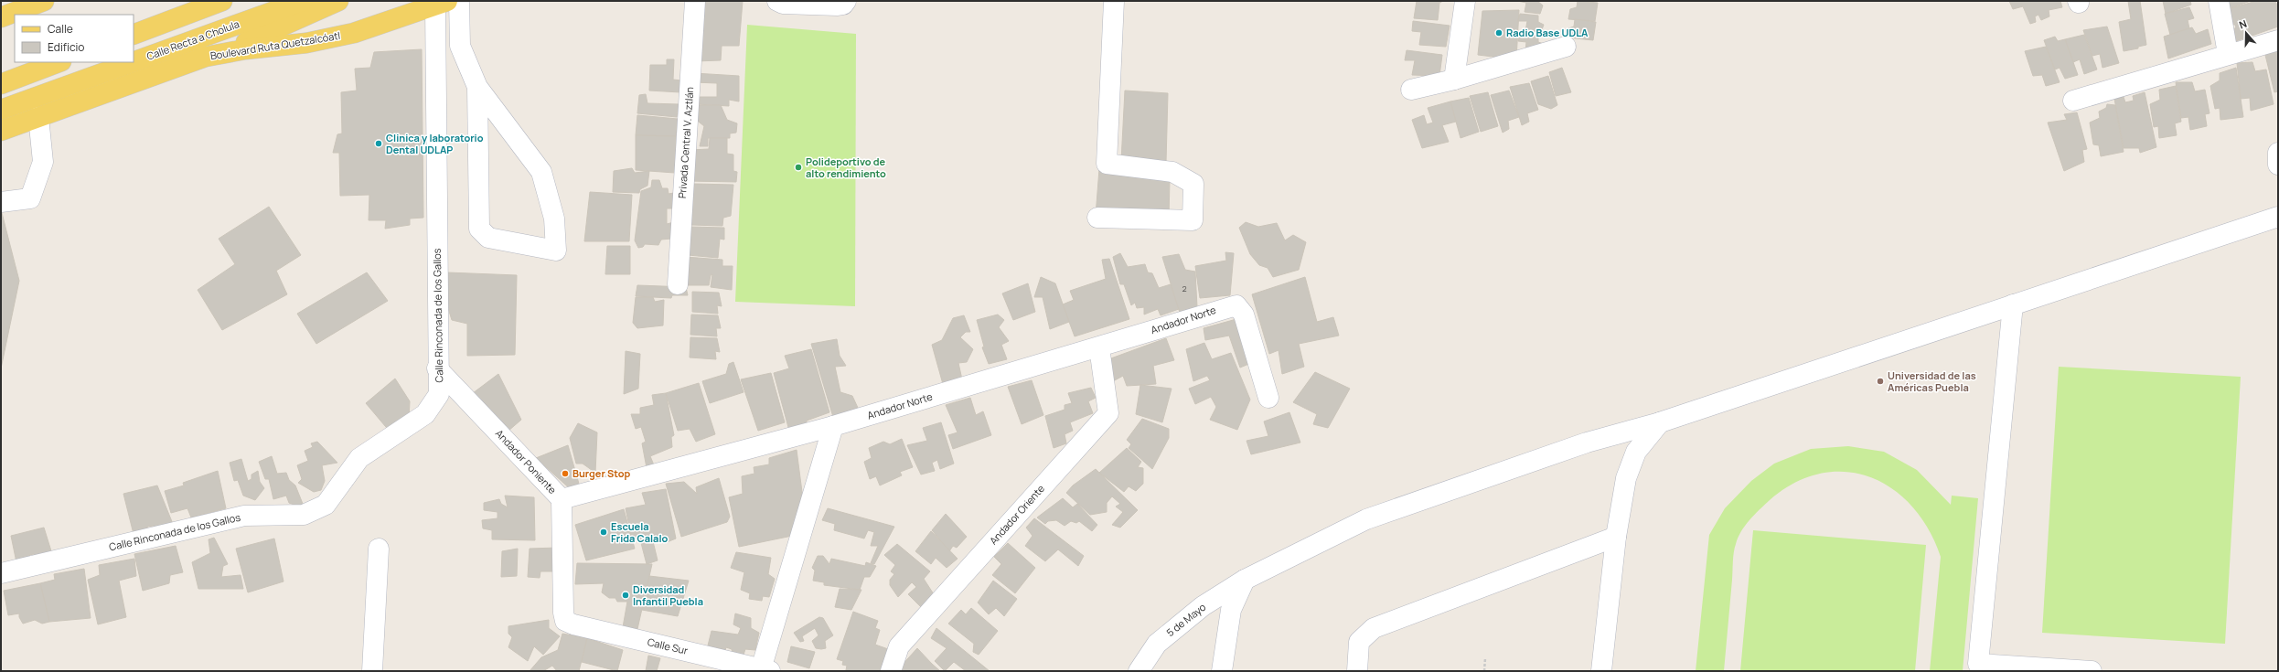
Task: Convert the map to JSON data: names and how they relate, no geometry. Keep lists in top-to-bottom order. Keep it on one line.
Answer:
{"streets":{"main road":["Calle Recta a Cholula","Boulevard Ruta Quetzalcóatl"],"street":["Privada Central V. Aztlán","Calle Rinconada de los Gallos","Andador Norte","Andador Poniente","Andador Oriente","5 de Mayo","Calle Sur"]},"crossings":[["Boulevard Ruta Quetzalcóatl","Calle Rinconada de los Gallos"],["Calle Rinconada de los Gallos","Andador Poniente"],["Andador Norte","Andador Poniente"],["Andador Norte","Andador Oriente"],["Andador Poniente","Calle Sur"]],"places":["Radio Base UDLA","Clinica y laboratorio Dental UDLAP","Polideportivo de alto rendimiento","Universidad de las Américas Puebla","Burger Stop","Escuela Frida Calalo","Diversidad Infantil Puebla"],"house_numbers":["2"],"legend":["Calle","Edificio"],"north":"top"}
